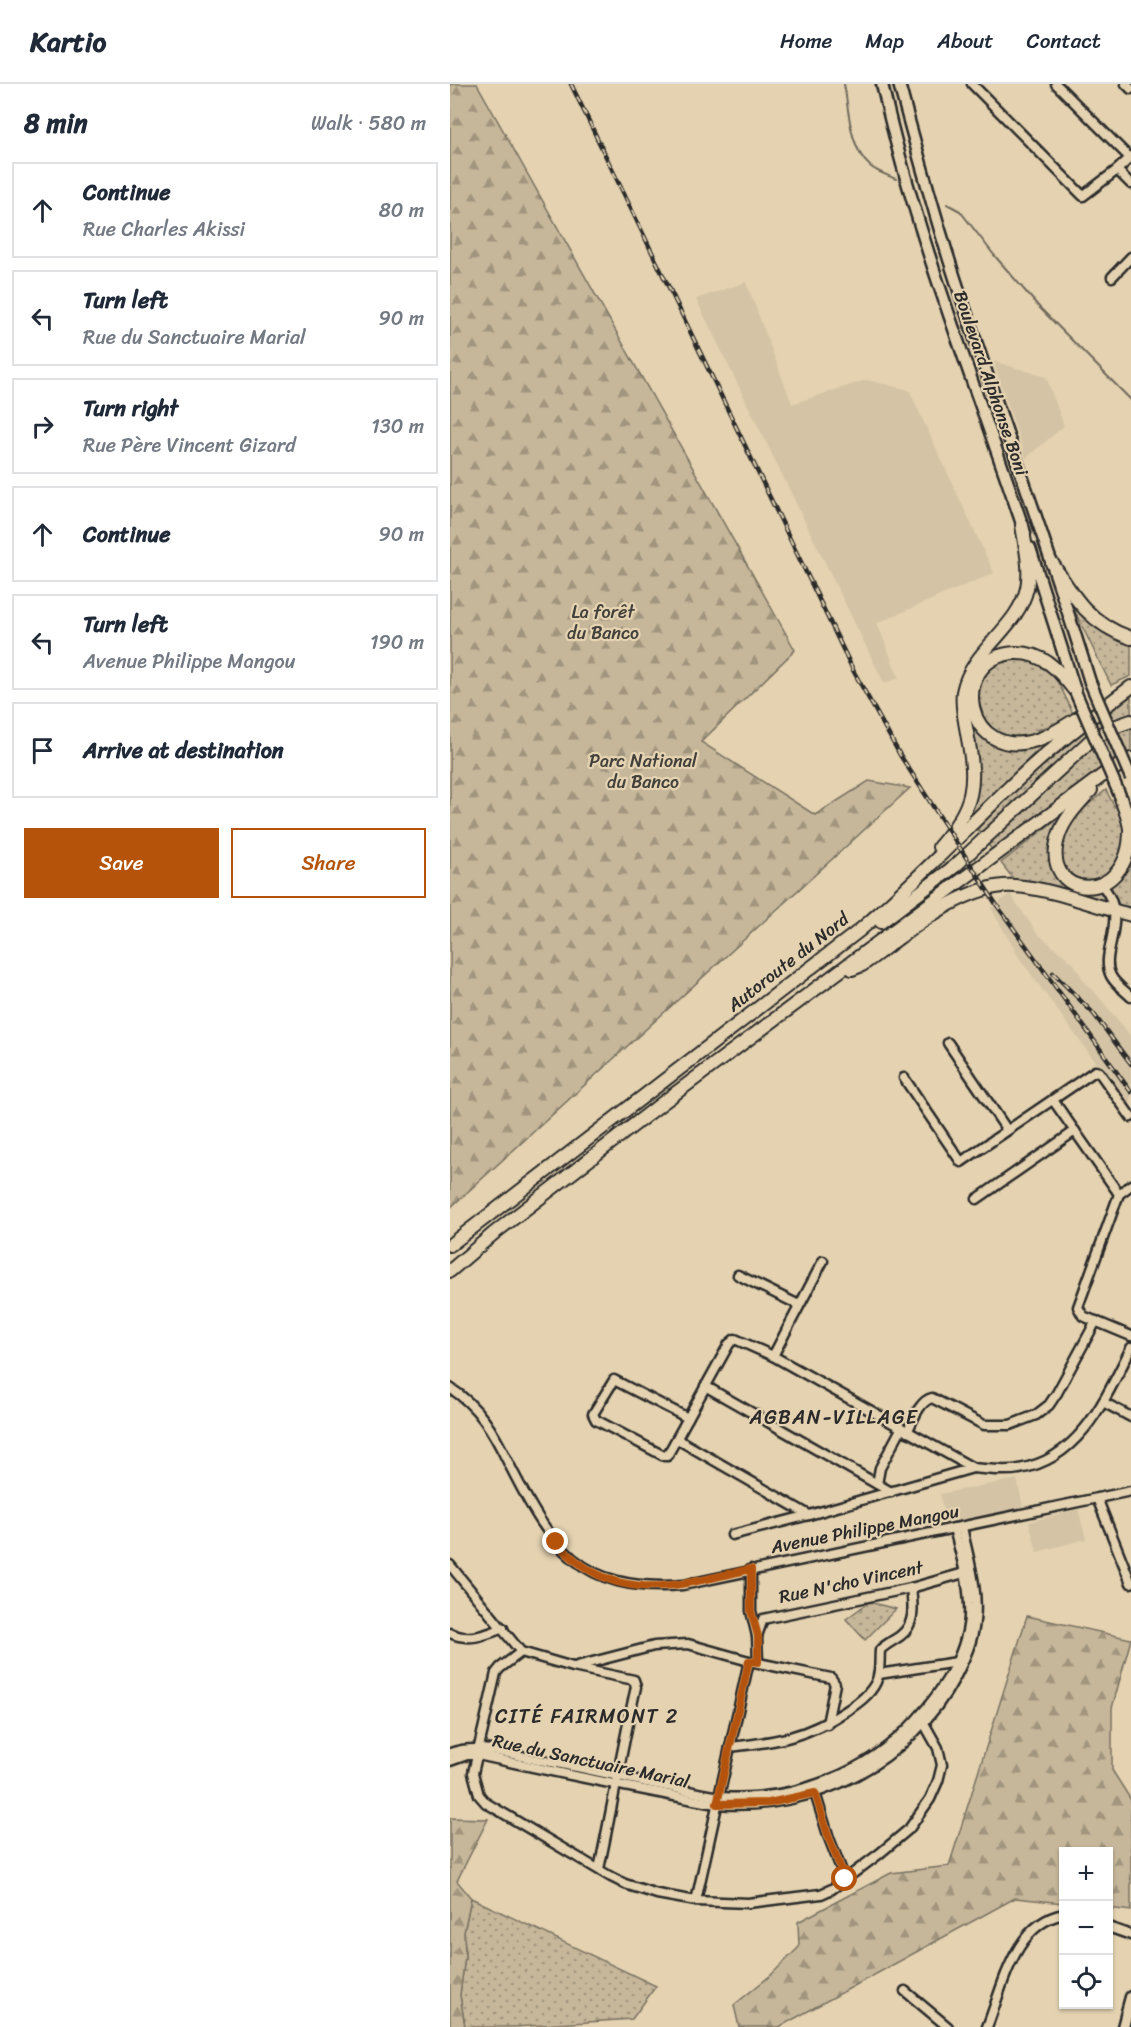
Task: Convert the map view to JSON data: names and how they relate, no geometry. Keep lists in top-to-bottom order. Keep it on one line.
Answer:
{"streets":{"highway":["Autoroute du Nord"],"main road":["Boulevard Alphonse Boni"],"street":["Avenue Philippe Mangou","Rue N'cho Vincent","Rue du Sanctuaire Marial"]},"crossings":[["Avenue Philippe Mangou","Rue du Sanctuaire Marial"],["Rue N'cho Vincent","Rue du Sanctuaire Marial"]],"districts":["AGBAN-VILLAGE","CITÉ FAIRMONT 2"],"parks":["La forêt du Banco","Parc National du Banco"],"page":{"header":"Kartio","nav":["Home","Map","About","Contact"],"heading":["8 min","Walk · 580 m"],"list":[["Continue","Rue Charles Akissi","80 m"],["Turn left","Rue du Sanctuaire Marial","90 m"],["Turn right","Rue Père Vincent Gizard","130 m"],["Continue","90 m"],["Turn left","Avenue Philippe Mangou","190 m"],"Arrive at destination"],"buttons":["Save","Share"],"map_buttons":["+","−"]}}
